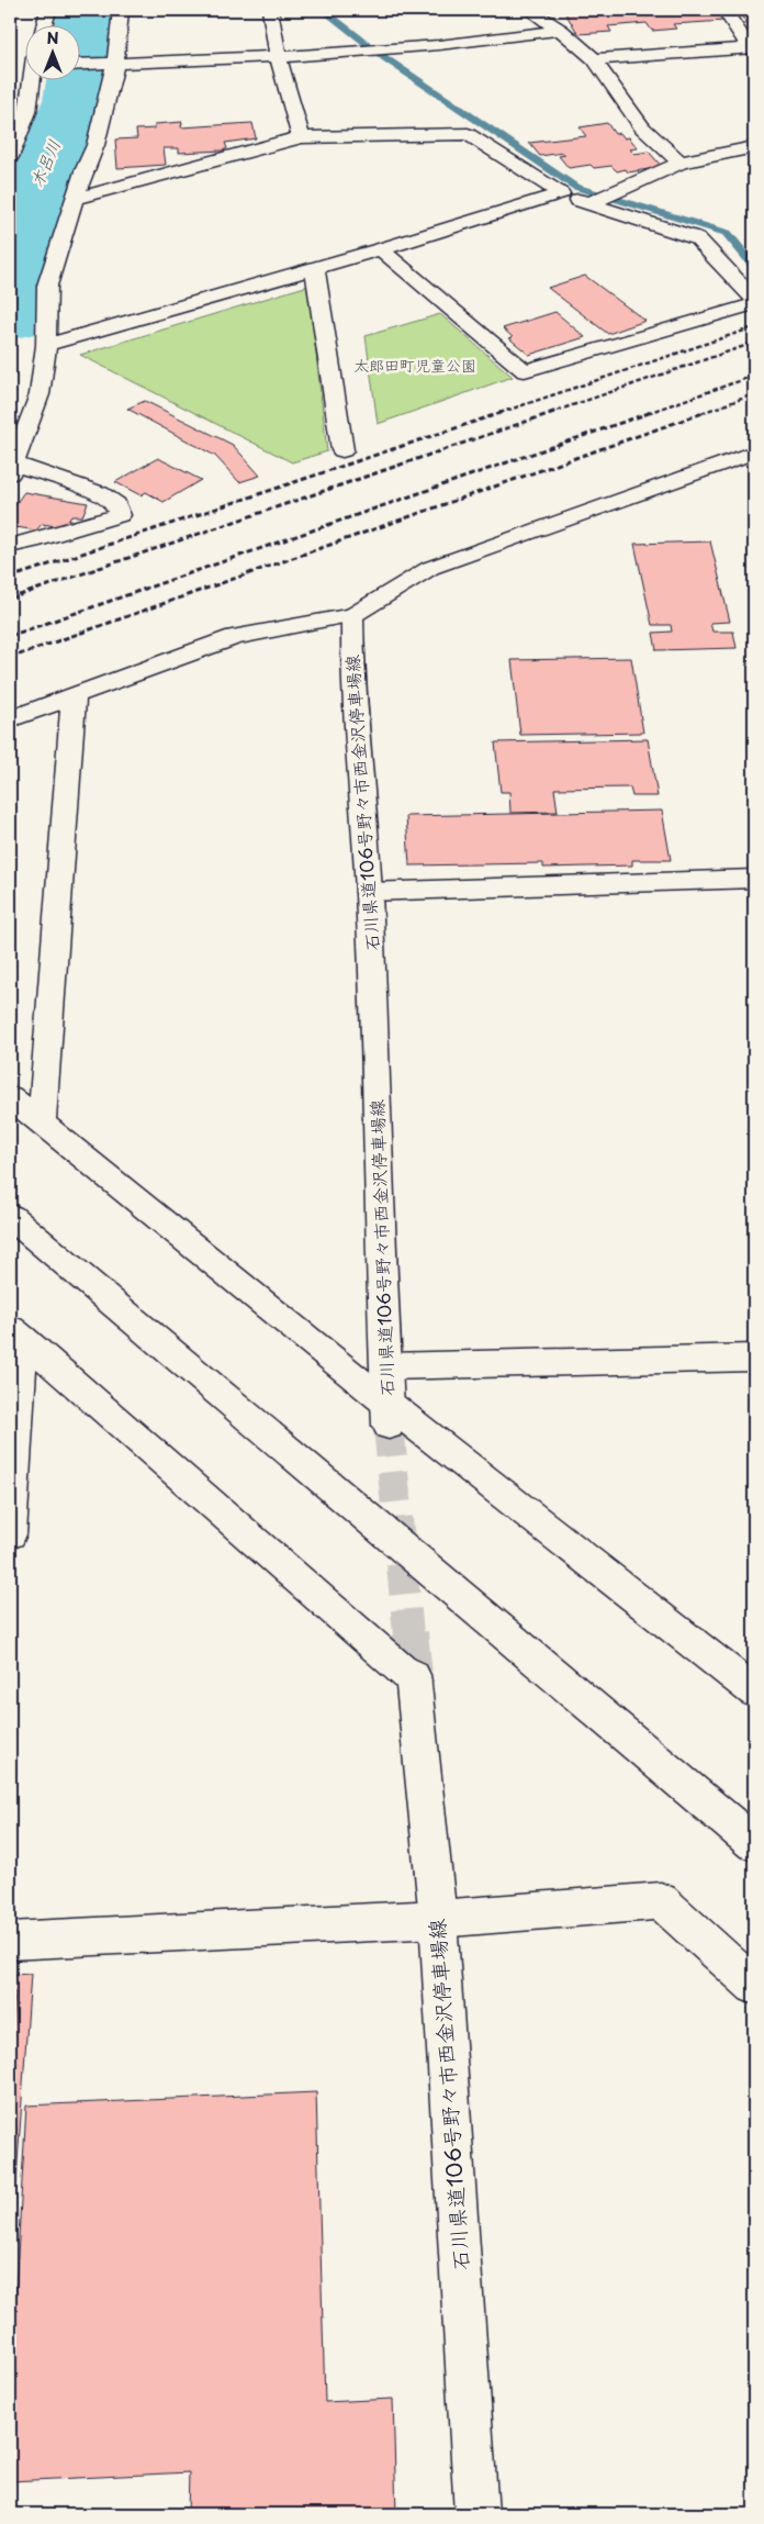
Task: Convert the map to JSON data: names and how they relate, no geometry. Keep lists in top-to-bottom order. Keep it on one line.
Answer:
{"streets":{"street":["石川県道106号野々市西金沢停車場線"]},"water":["木呂川"],"parks":["太郎田町児童公園"],"north":"top"}
